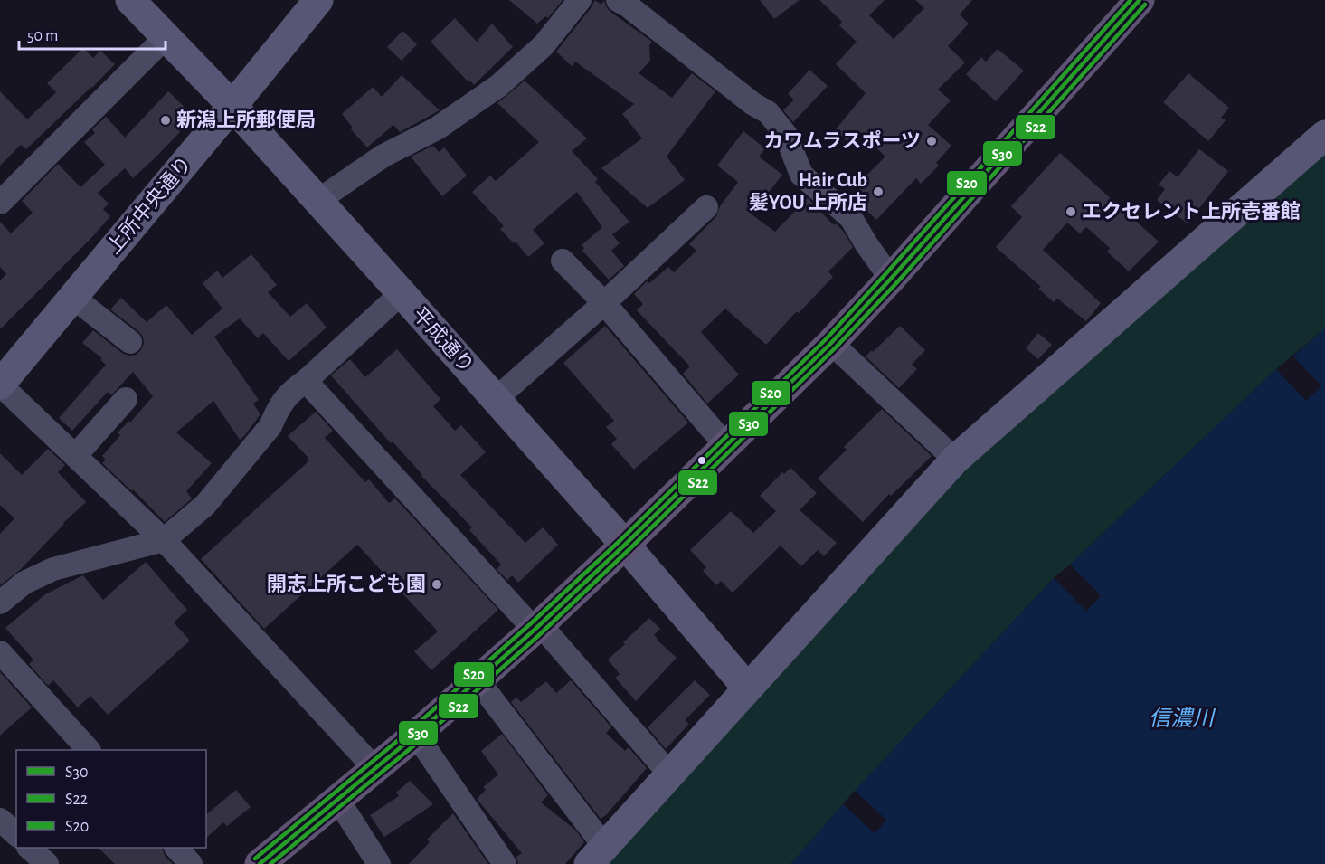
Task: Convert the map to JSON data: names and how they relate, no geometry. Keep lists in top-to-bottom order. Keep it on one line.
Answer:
{"streets":{"street":["上所中央通り","平成通り"]},"crossings":[["上所中央通り","平成通り"]],"water":["信濃川"],"places":["新潟上所郵便局","カワムラスポーツ","Hair Cub 髪YOU 上所店","エクセレント上所壱番館","開志上所こども園"],"lines":["transit line S30","transit line S20","transit line S22"],"legend":["S30","S22","S20"],"scale_bar":"50 m"}
